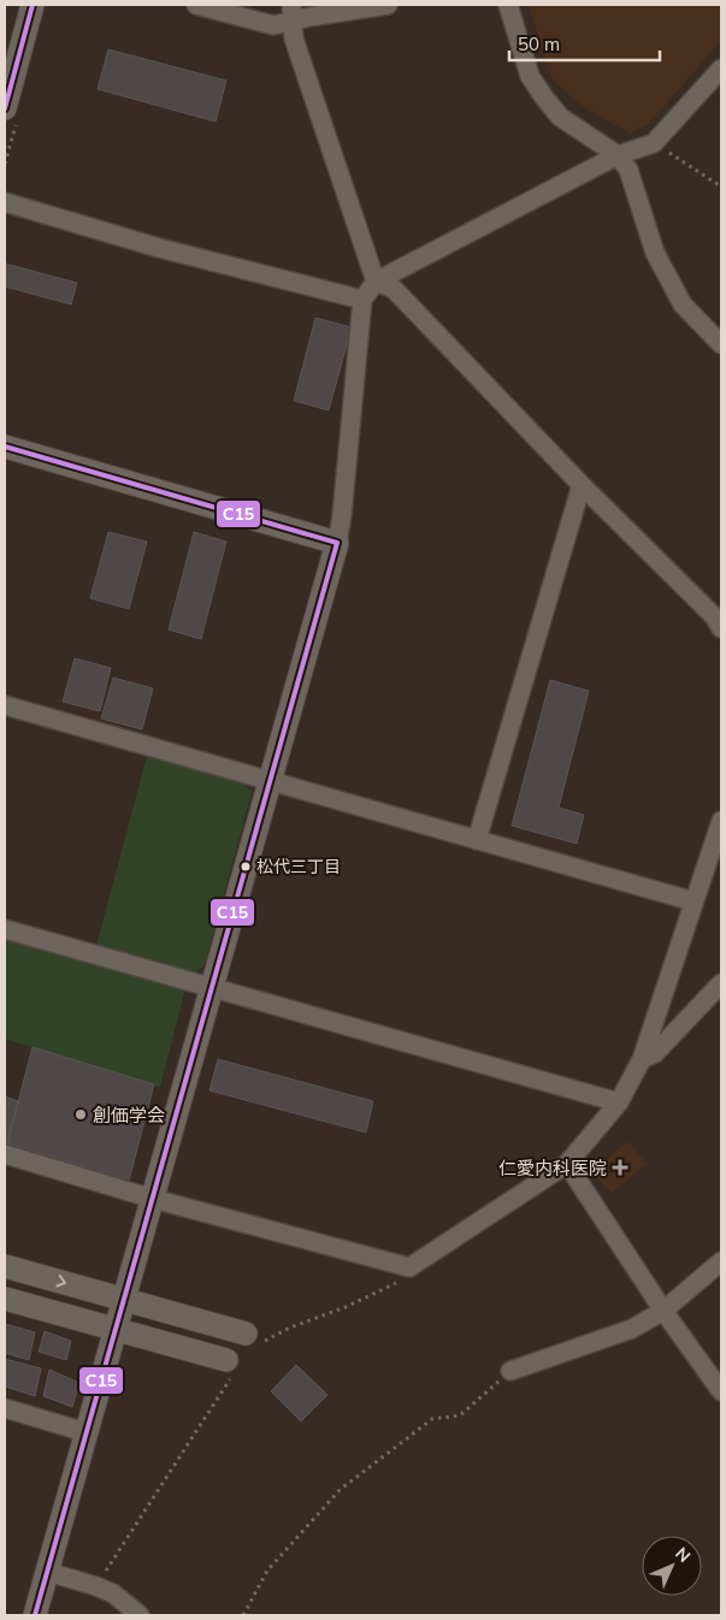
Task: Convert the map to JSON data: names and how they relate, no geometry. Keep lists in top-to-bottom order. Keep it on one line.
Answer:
{"places":{"other":["松代三丁目","創価学会"],"health":["仁愛内科医院"]},"lines":["transit line C15"],"scale_bar":"50 m","north":"top right"}
